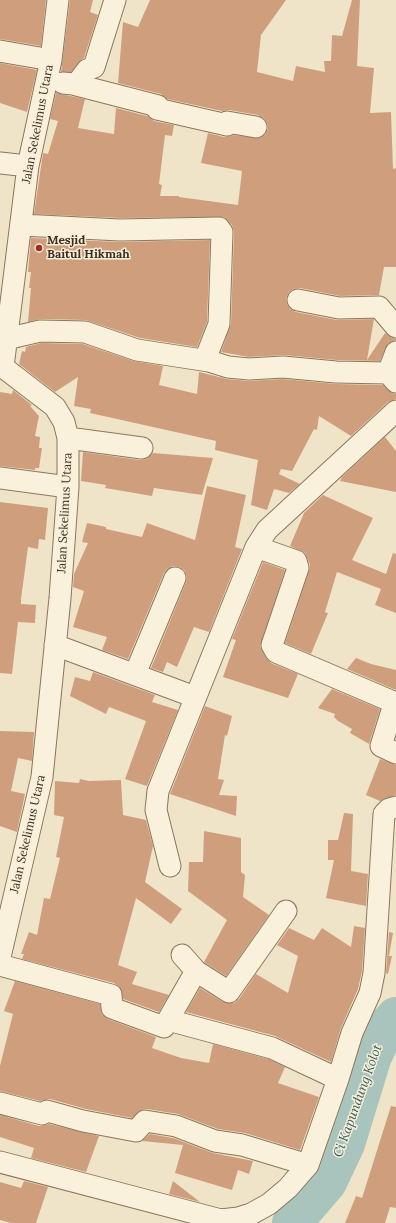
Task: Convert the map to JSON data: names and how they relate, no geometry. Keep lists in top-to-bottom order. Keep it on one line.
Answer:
{"streets":{"street":["Jalan Sekelimus Utara"]},"water":["Ci Kapundung Kolot"],"places":["Mesjid Baitul Hikmah"]}
